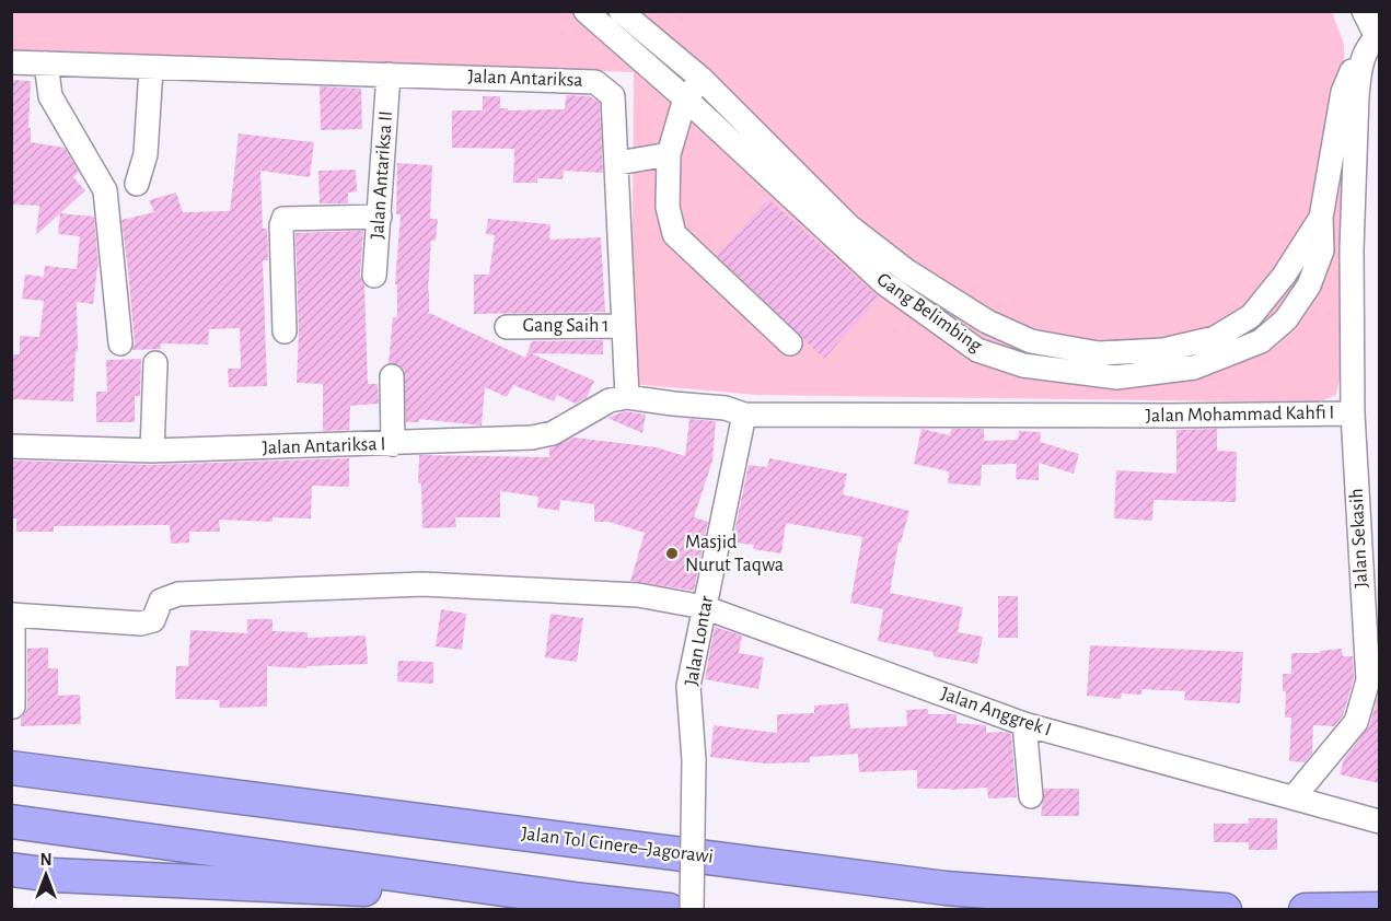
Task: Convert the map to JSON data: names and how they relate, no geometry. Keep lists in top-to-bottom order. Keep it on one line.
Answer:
{"streets":{"highway":["Jalan Tol Cinere–Jagorawi"],"street":["Jalan Antariksa","Jalan Antariksa II","Gang Belimbing","Gang Saih 1","Jalan Mohammad Kahfi I","Jalan Antariksa I","Jalan Sekasih","Jalan Lontar","Jalan Anggrek I"]},"crossings":[["Jalan Antariksa","Jalan Antariksa II"],["Jalan Antariksa","Gang Saih 1"],["Jalan Antariksa","Jalan Antariksa I"],["Gang Belimbing","Jalan Mohammad Kahfi I"],["Jalan Mohammad Kahfi I","Jalan Sekasih"],["Jalan Mohammad Kahfi I","Jalan Lontar"],["Jalan Sekasih","Jalan Anggrek I"],["Jalan Lontar","Jalan Anggrek I"]],"places":["Masjid Nurut Taqwa"],"north":"top"}
